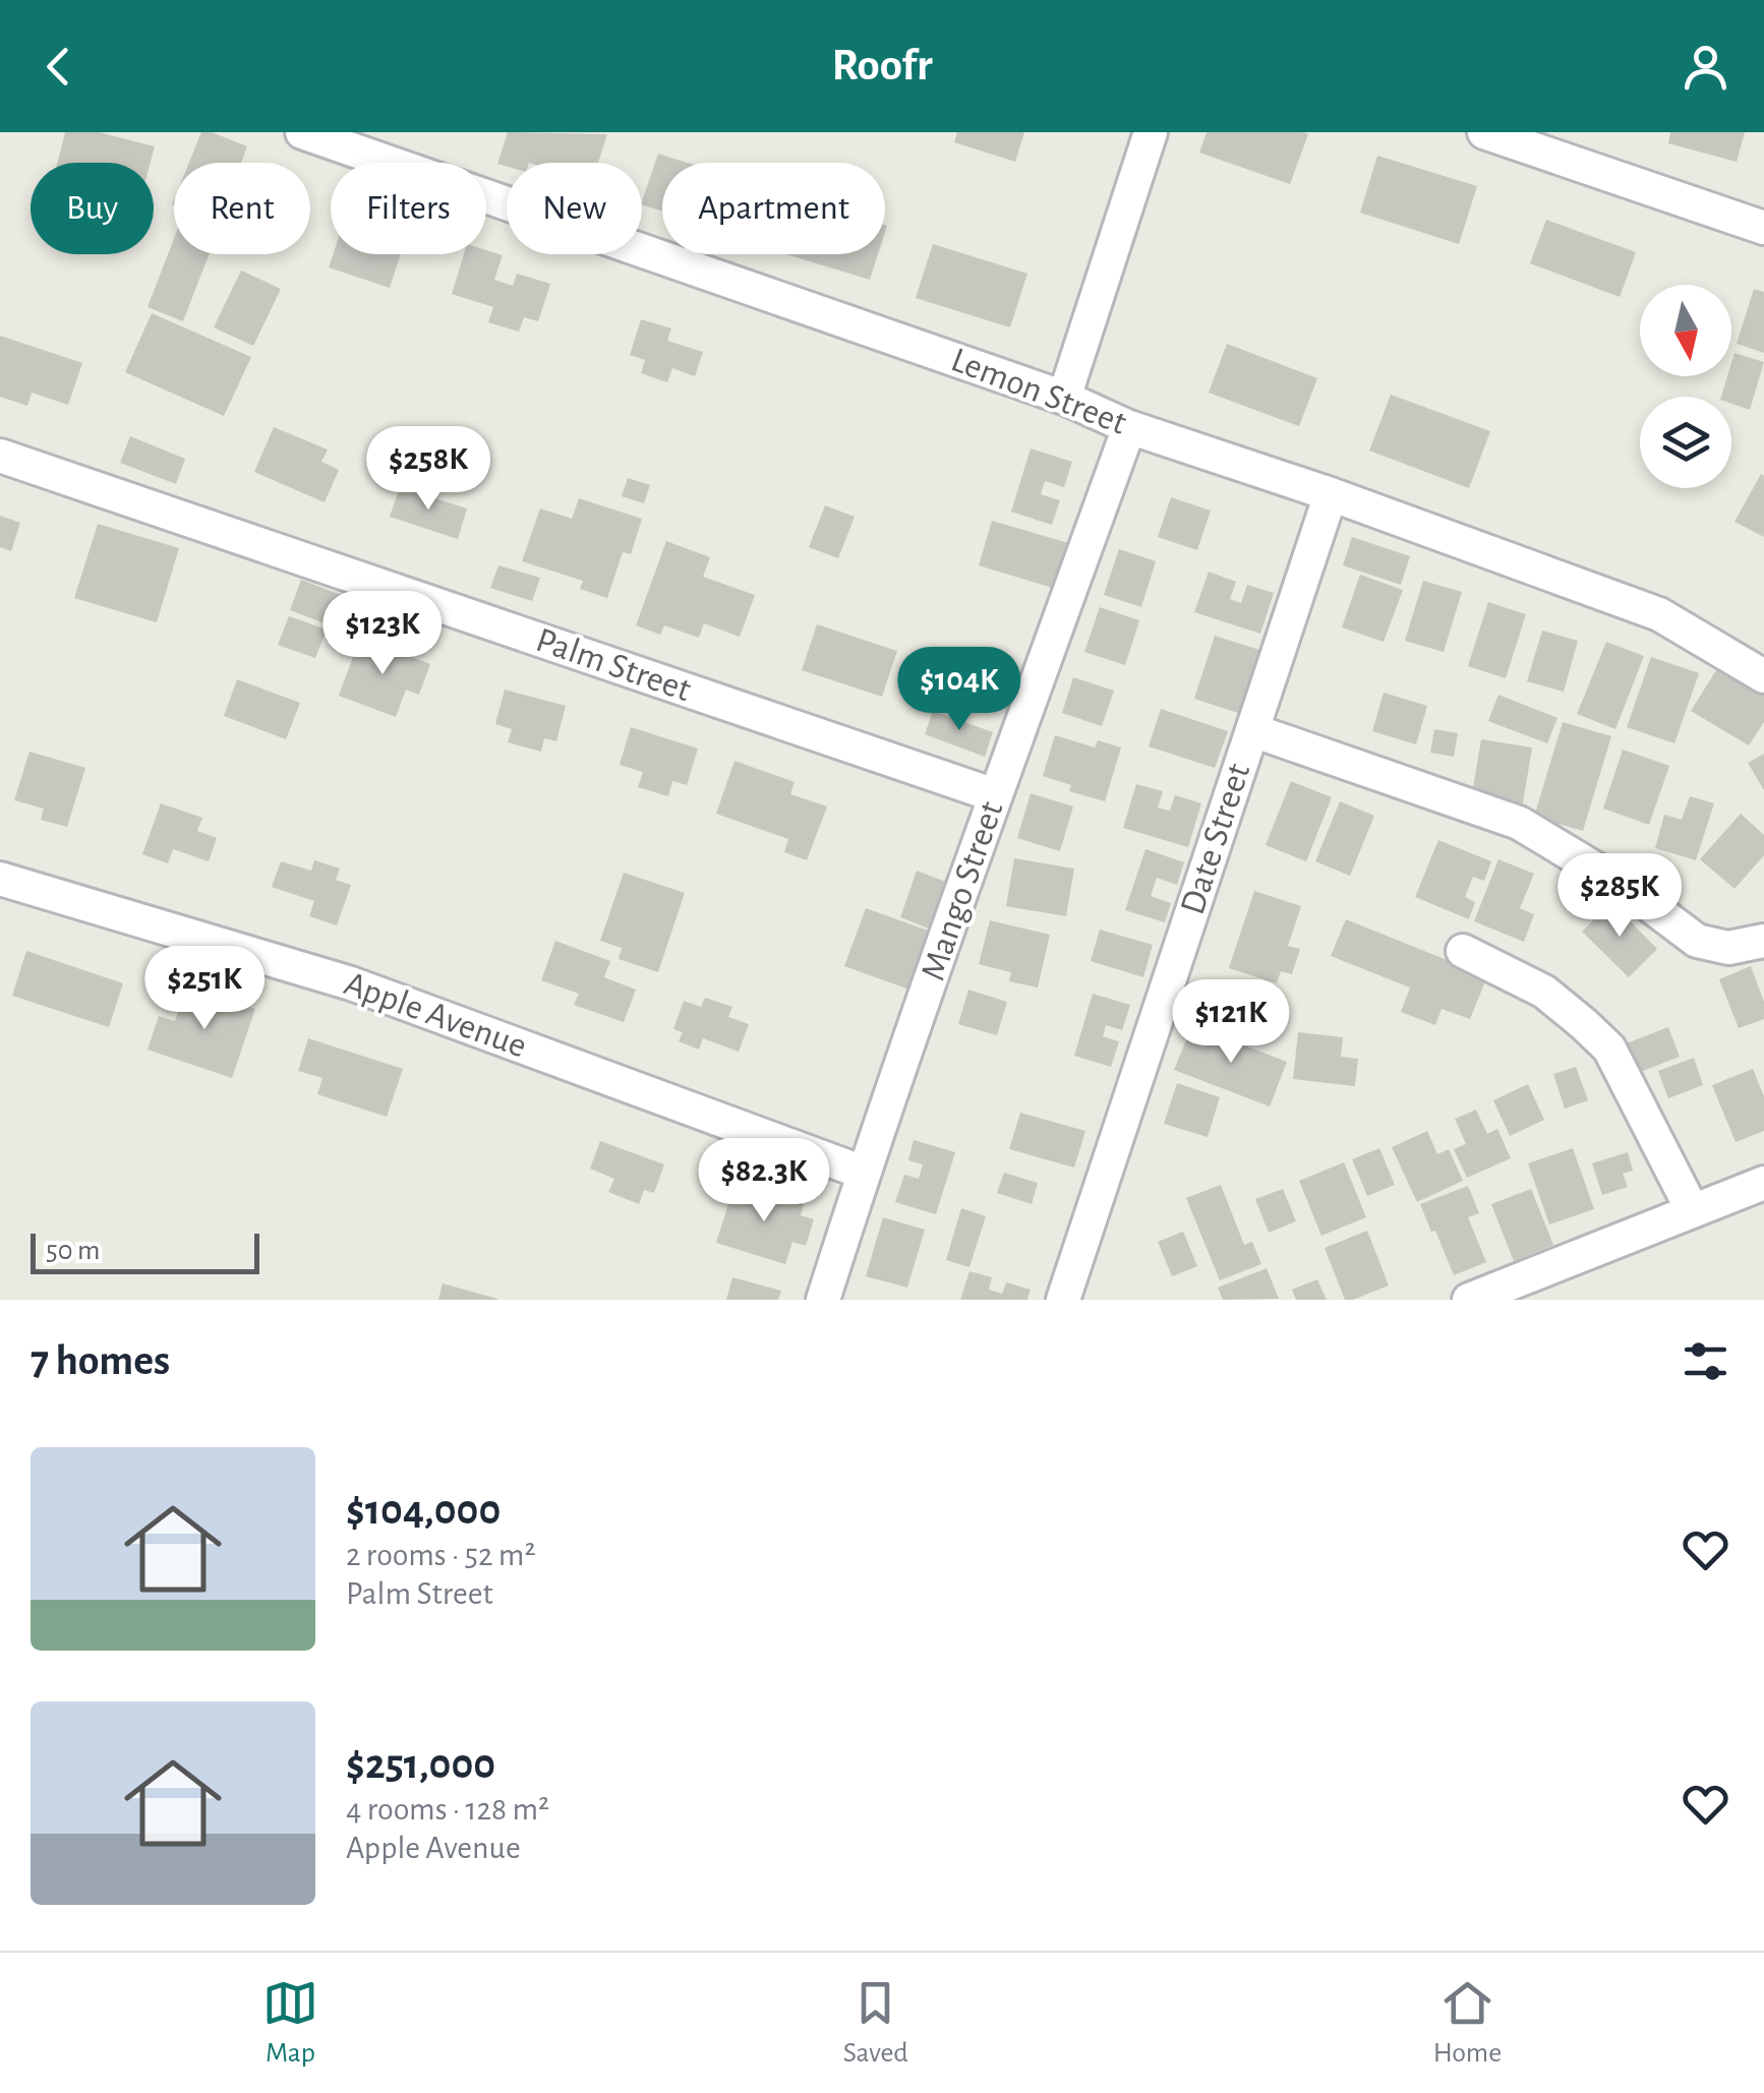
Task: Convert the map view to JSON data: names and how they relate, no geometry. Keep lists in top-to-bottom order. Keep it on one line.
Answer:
{"streets":{"street":["Lemon Street","Palm Street","Date Street","Mango Street","Apple Avenue"]},"crossings":[["Lemon Street","Date Street"],["Lemon Street","Mango Street"],["Palm Street","Mango Street"],["Mango Street","Apple Avenue"]],"scale_bar":"50 m","north":"bottom","page":{"header":"Roofr","chip":["Buy","Rent","Filters","New","Apartment"],"price":["$258K","$123K","$104K","$285K","$251K","$121K","$82.3K"],"scale":"50 m","heading":"7 homes","list":[{"name":"$104,000","note":"2 rooms · 52 m² · Palm Street"},{"name":"$251,000","note":"4 rooms · 128 m² · Apple Avenue"}],"tabs":["Map","Saved","Home"]}}
